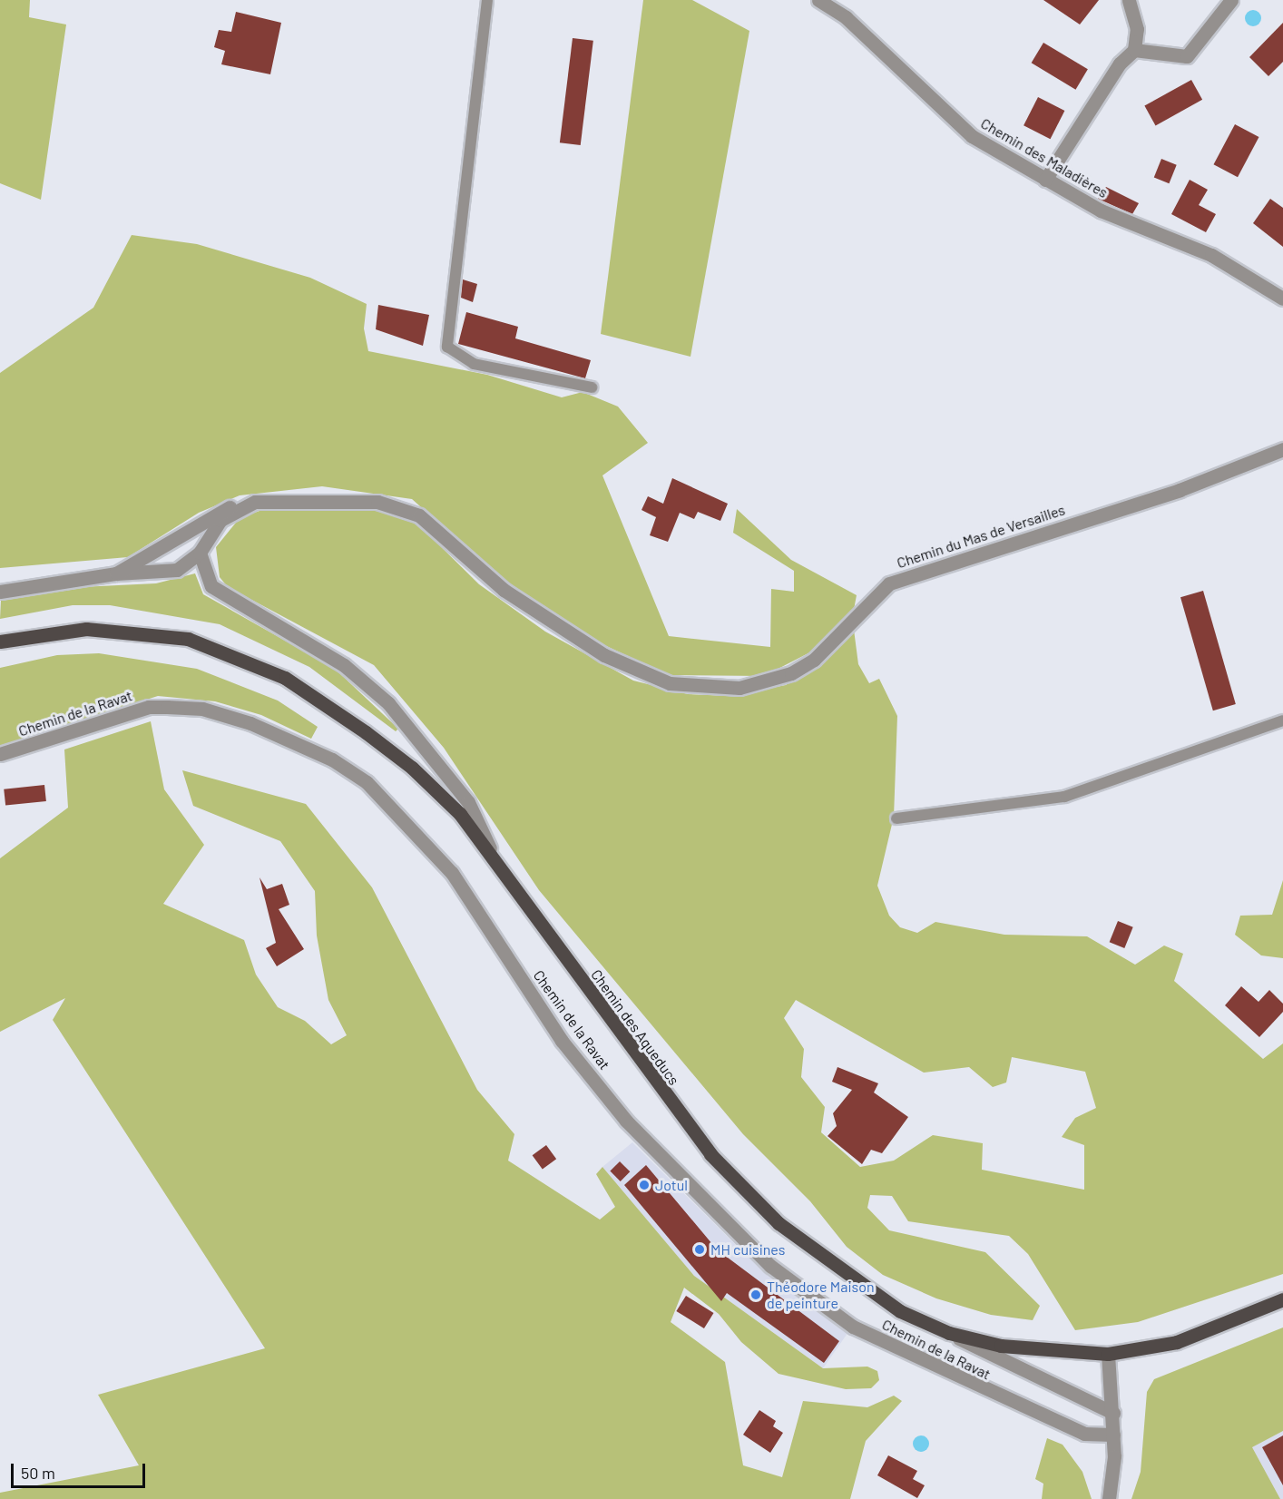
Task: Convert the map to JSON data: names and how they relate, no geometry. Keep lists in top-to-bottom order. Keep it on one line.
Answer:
{"streets":{"main road":["Chemin des Aqueducs"],"street":["Chemin des Maladières","Chemin du Mas de Versailles","Chemin de la Ravat"]},"places":["Jotul","MH cuisines","Théodore Maison de peinture"],"scale_bar":"50 m"}
